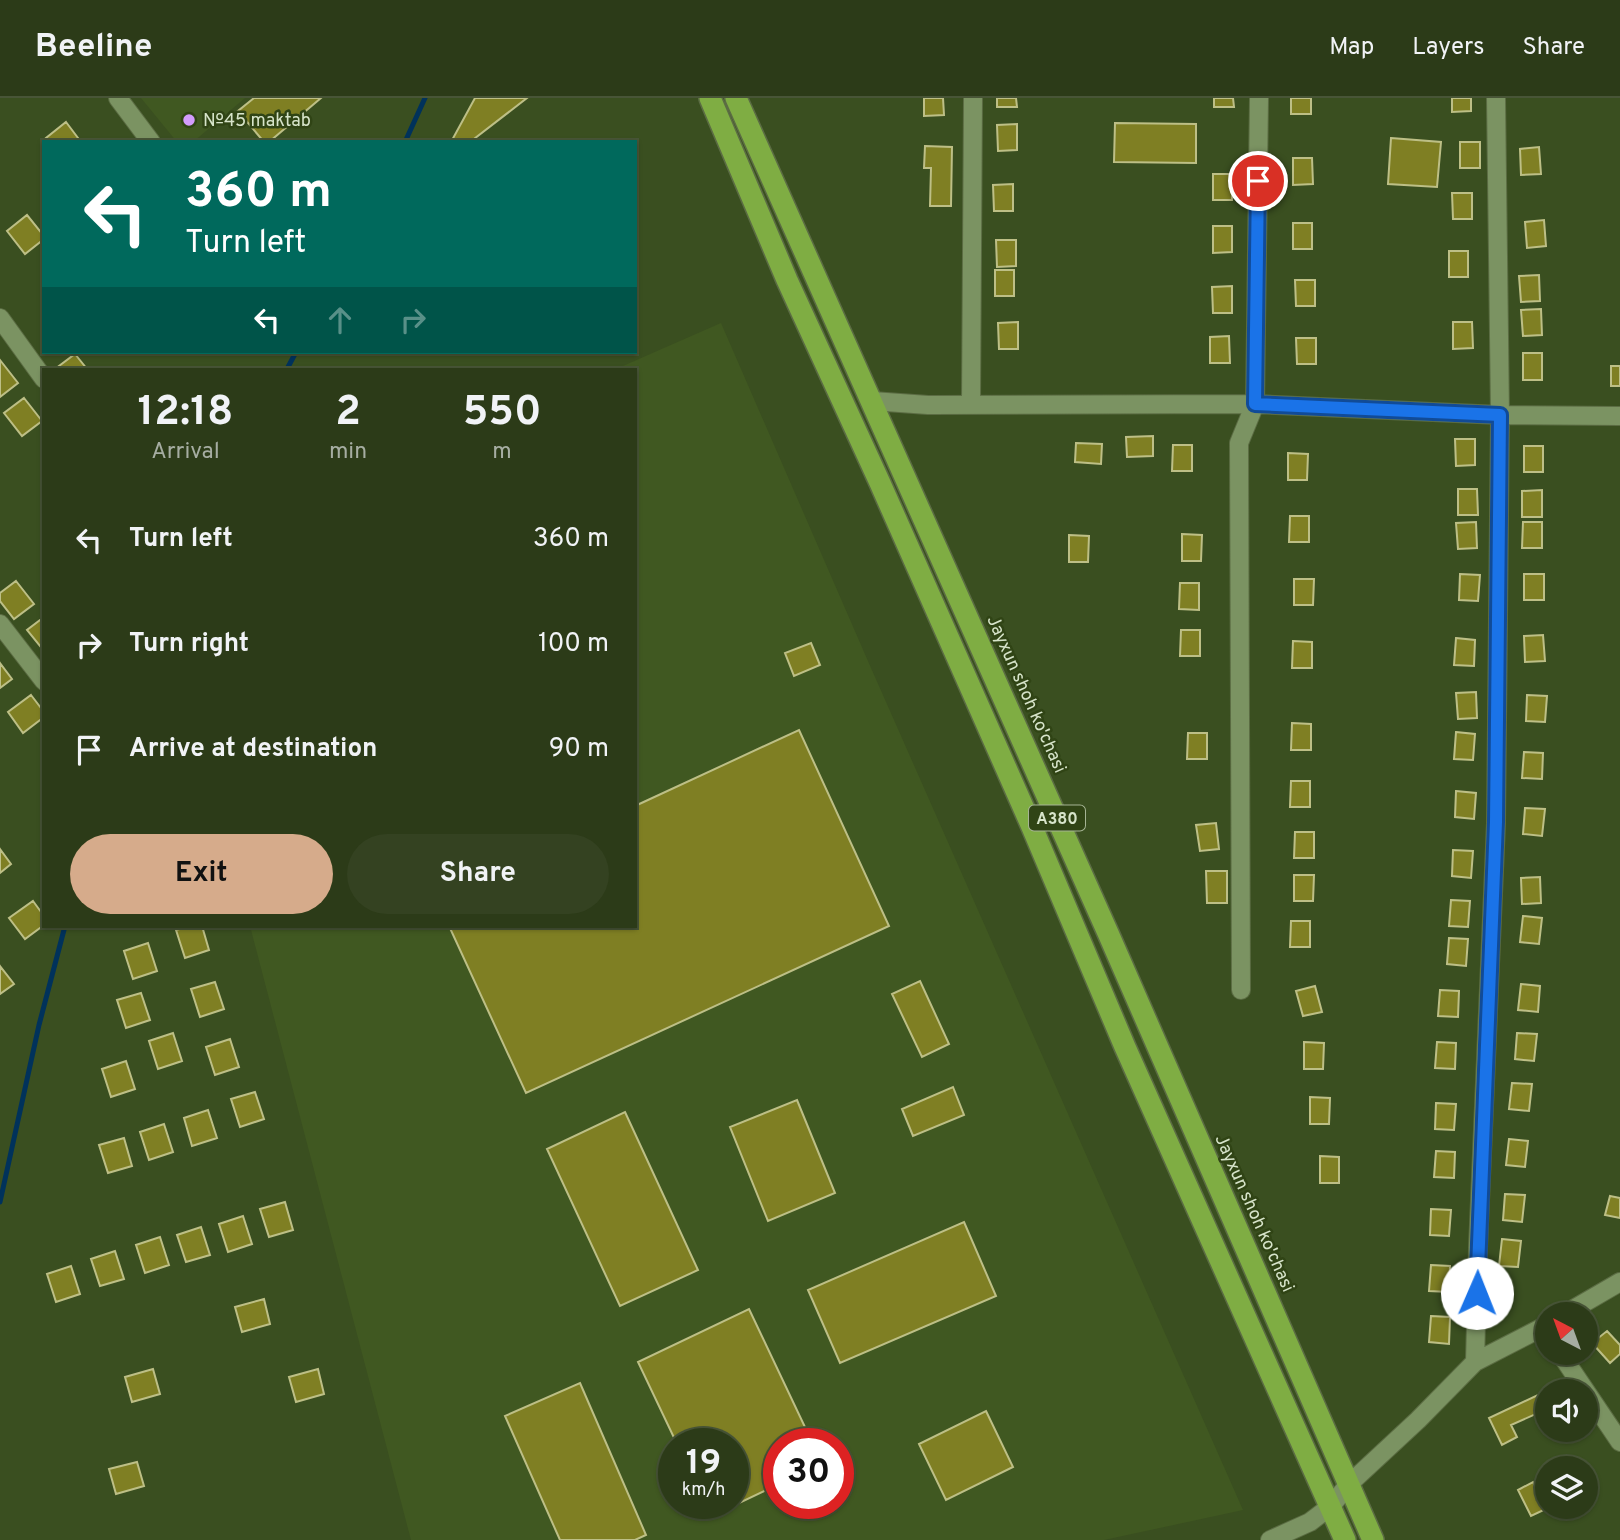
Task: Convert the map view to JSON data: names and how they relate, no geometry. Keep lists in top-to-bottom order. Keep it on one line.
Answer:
{"streets":{"highway":["Jayxun shoh ko'chasi","A380"]},"places":["№45 maktab"],"north":"top left","page":{"header":"Beeline","nav":["Map","Layers","Share"],"turn":["360 m","Turn left"],"eta":["12:18","Arrival","2","min","550","m"],"list":[{"name":"Turn left","value":"360 m"},{"name":"Turn right","value":"100 m"},{"name":"Arrive at destination","value":"90 m"}],"buttons":["Exit","Share"],"speed":"19 km/h","limit":"30"}}
